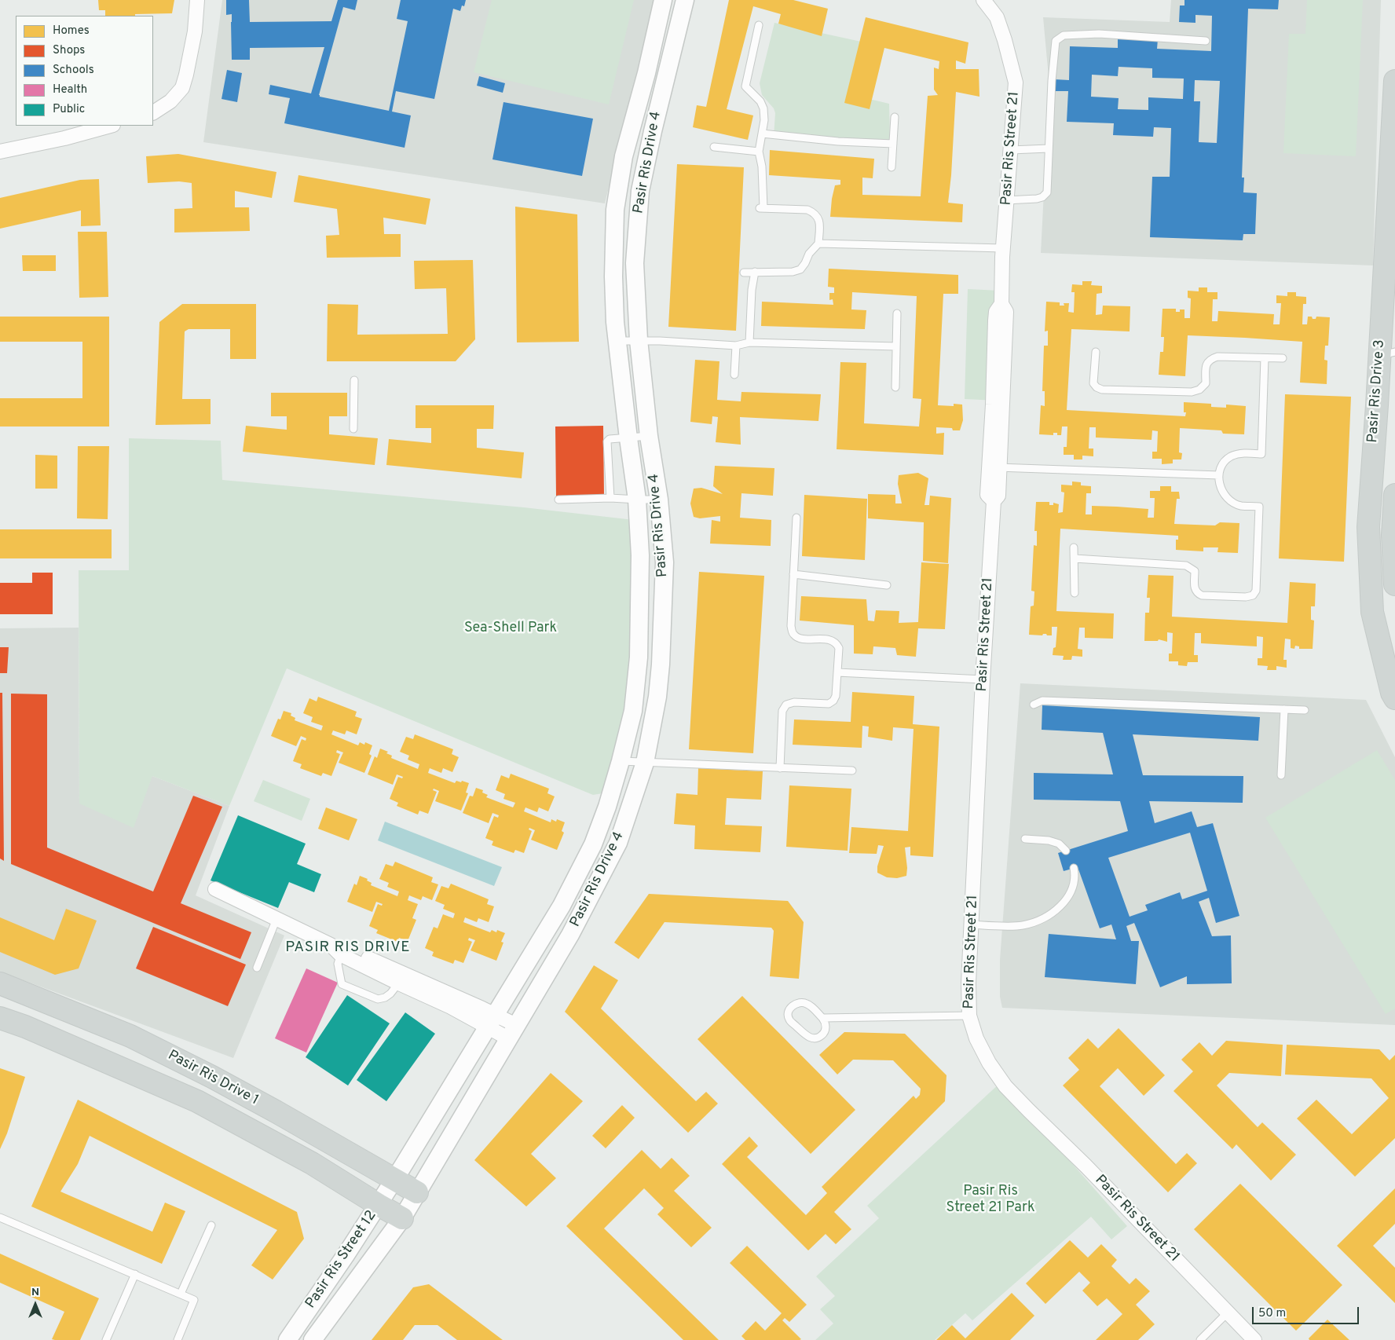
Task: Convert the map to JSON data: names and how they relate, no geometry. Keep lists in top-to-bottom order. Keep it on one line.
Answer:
{"streets":{"main road":["Pasir Ris Drive 3","Pasir Ris Drive 1"],"street":["Pasir Ris Street 21","Pasir Ris Drive 4","Pasir Ris Street 12"]},"crossings":[["Pasir Ris Drive 4","Pasir Ris Drive 1"],["Pasir Ris Drive 4","Pasir Ris Street 12"],["Pasir Ris Drive 1","Pasir Ris Street 12"]],"districts":["PASIR RIS DRIVE"],"parks":["Sea-Shell Park","Pasir Ris Street 21 Park"],"legend":["Homes","Shops","Schools","Health","Public"],"scale_bar":"50 m","north":"top"}
